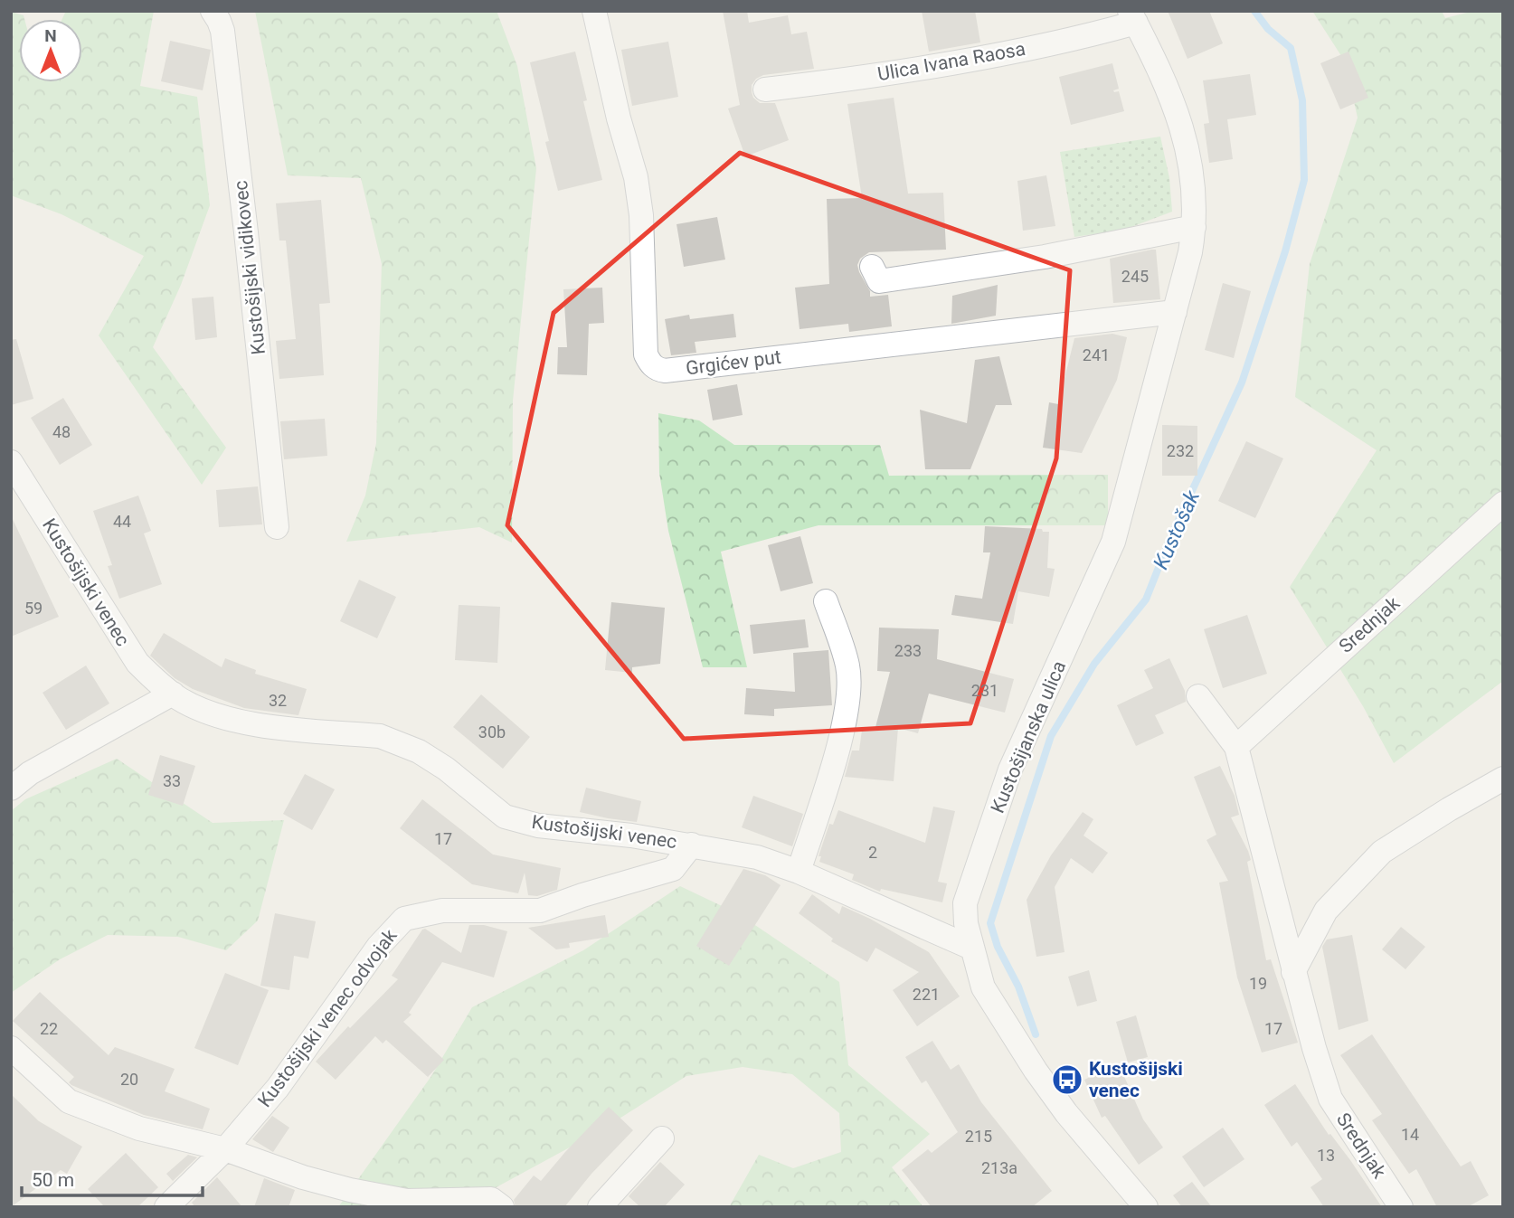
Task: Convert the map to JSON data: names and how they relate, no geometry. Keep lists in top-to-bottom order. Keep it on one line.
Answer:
{"streets":{"street":["Ulica Ivana Raosa","Kustošijski vidikovec","Grgićev put","Kustošijski venec","Srednjak","Kustošijanska ulica","Kustošijski venec odvojak"]},"crossings":[["Ulica Ivana Raosa","Kustošijanska ulica"],["Grgićev put","Kustošijanska ulica"],["Kustošijski venec","Kustošijanska ulica"],["Kustošijski venec","Kustošijski venec odvojak"]],"water":["Kustošak"],"places":{"bus stop":["Kustošijski venec"]},"house_numbers":["245","241","48","232","44","59","233","231","32","30b","33","17","2","19","221","22","17","20","14","215","13","213a"],"scale_bar":"50 m","north":"top"}
